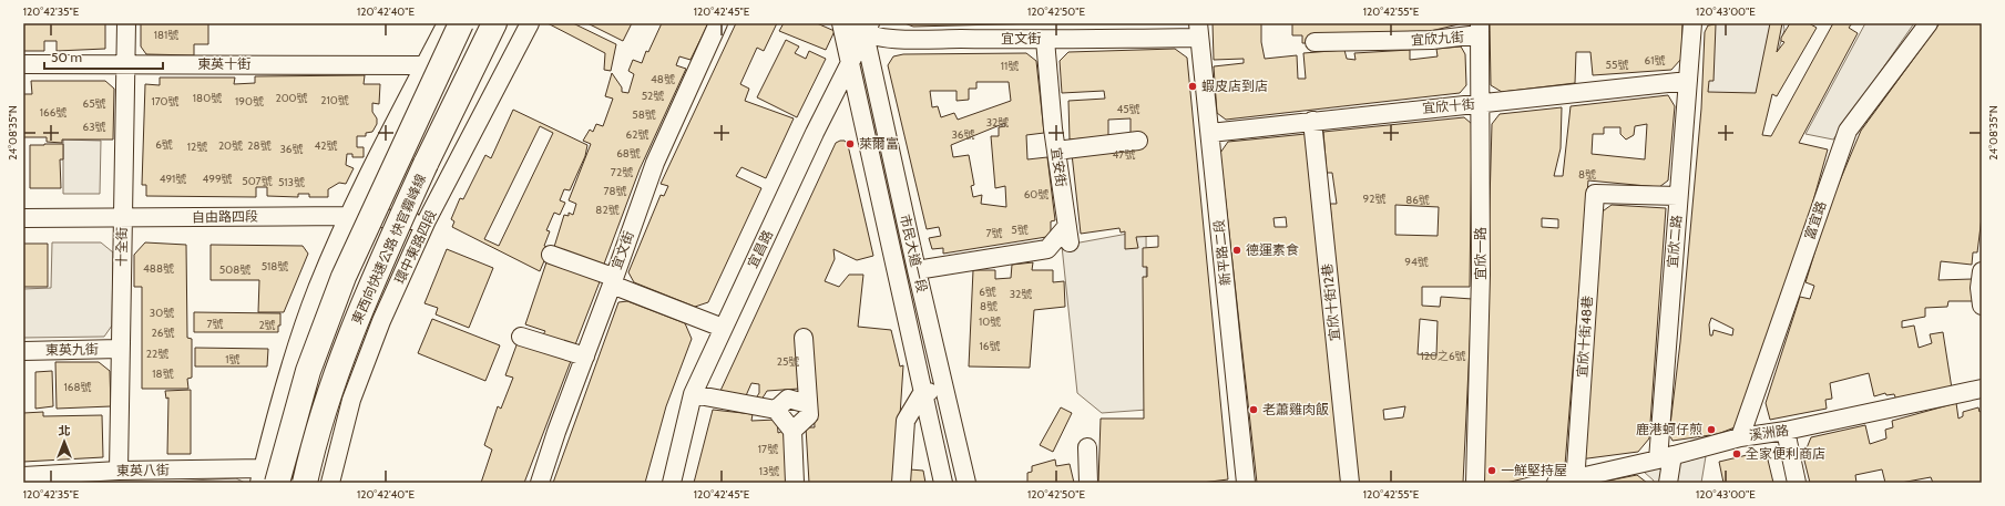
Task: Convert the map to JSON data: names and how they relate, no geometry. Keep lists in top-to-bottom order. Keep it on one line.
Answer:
{"streets":{"highway":["東西向快速公路 快官霧峰線"],"street":["宜文街","宜欣九街","東英十街","宜欣十街","宜安街","自由路四段","富宜路","宜欣二路","十全街","環中東路四段","宜昌路","新平路二段","市民大道一段","宜欣一路","宜欣十街12巷","宜欣十街48巷","東英九街","溪洲路","東英八街"]},"crossings":[["宜文街","宜安街"],["宜文街","宜昌路"],["宜文街","新平路二段"],["宜文街","市民大道一段"],["宜欣九街","宜欣一路"],["東英十街","十全街"],["宜欣十街","宜欣二路"],["宜欣十街","新平路二段"],["宜欣十街","宜欣一路"],["宜欣十街","宜欣十街12巷"],["宜安街","市民大道一段"],["自由路四段","十全街"],["自由路四段","環中東路四段"],["富宜路","溪洲路"],["宜欣二路","宜欣十街48巷"],["宜欣二路","溪洲路"],["十全街","東英九街"],["十全街","東英八街"],["宜昌路","市民大道一段"],["宜欣十街48巷","溪洲路"]],"places":["蝦皮店到店","萊爾富","德運素食","老蕭雞肉飯","鹿港蚵仔煎","全家便利商店","一鮮堅持屋"],"house_numbers":["181號","61號","55號","11號","48號","52號","180號","200號","210號","170號","190號","65號","45號","166號","58號","32號","63號","62號","36號","6號","20號","28號","42號","12號","36號","68號","47號","72號","8號","491號","499號","507號","513號","78號","60號","92號","86號","82號","5號","7號","94號","518號","488號","508號","6號","32號","8號","30號","10號","7號","2號","26號","16號","22號","120之6號","1號","25號","18號","168號","17號","13號"],"scale_bar":"50 m","north":"top","coordinates":["120°42'35\"E","120°42'40\"E","120°42'45\"E","120°42'50\"E","120°42'55\"E","120°43'00\"E","24°08'35\"N"]}
